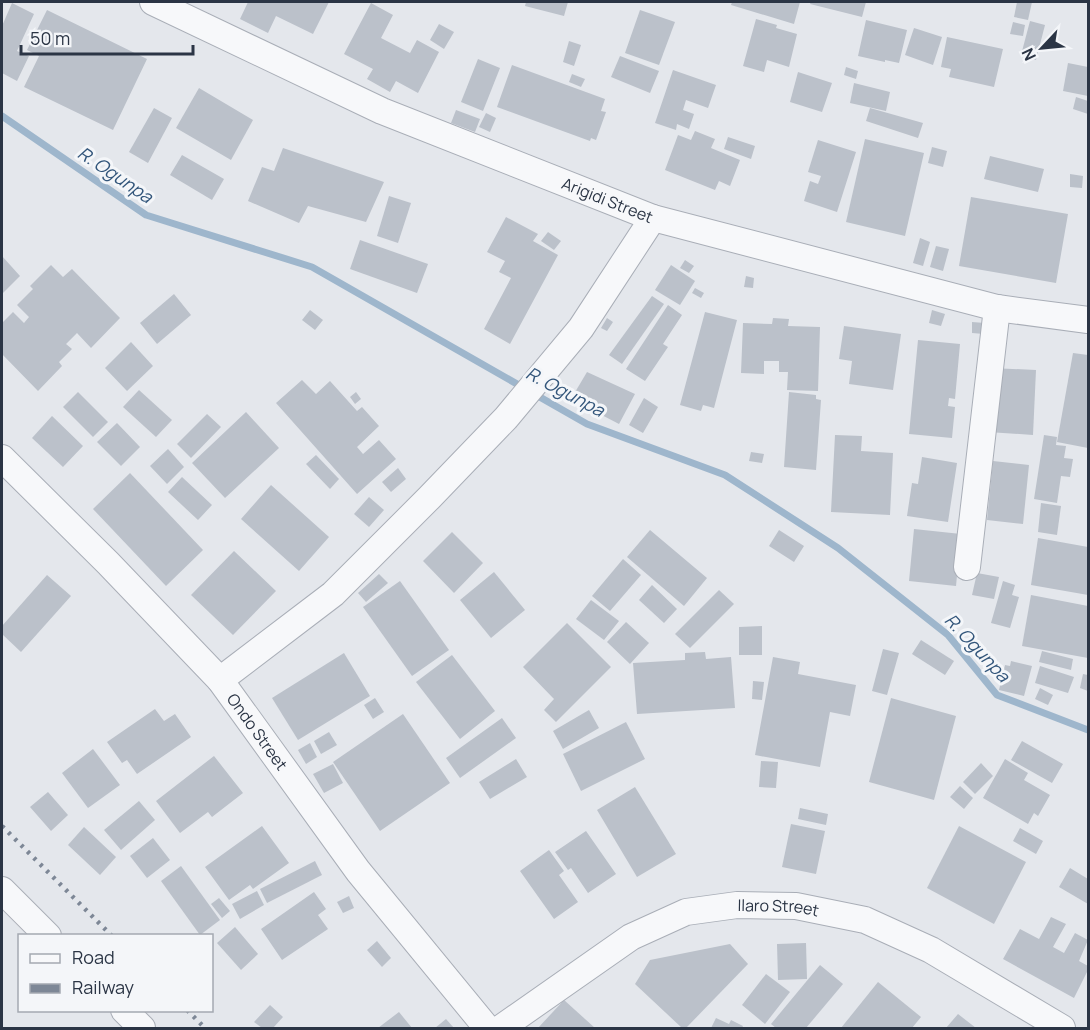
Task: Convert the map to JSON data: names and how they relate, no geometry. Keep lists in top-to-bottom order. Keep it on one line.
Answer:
{"streets":{"street":["Arigidi Street","Ondo Street","Ilaro Street"]},"water":["R. Ogunpa"],"legend":["Road","Railway"],"scale_bar":"50 m","north":"bottom left"}
